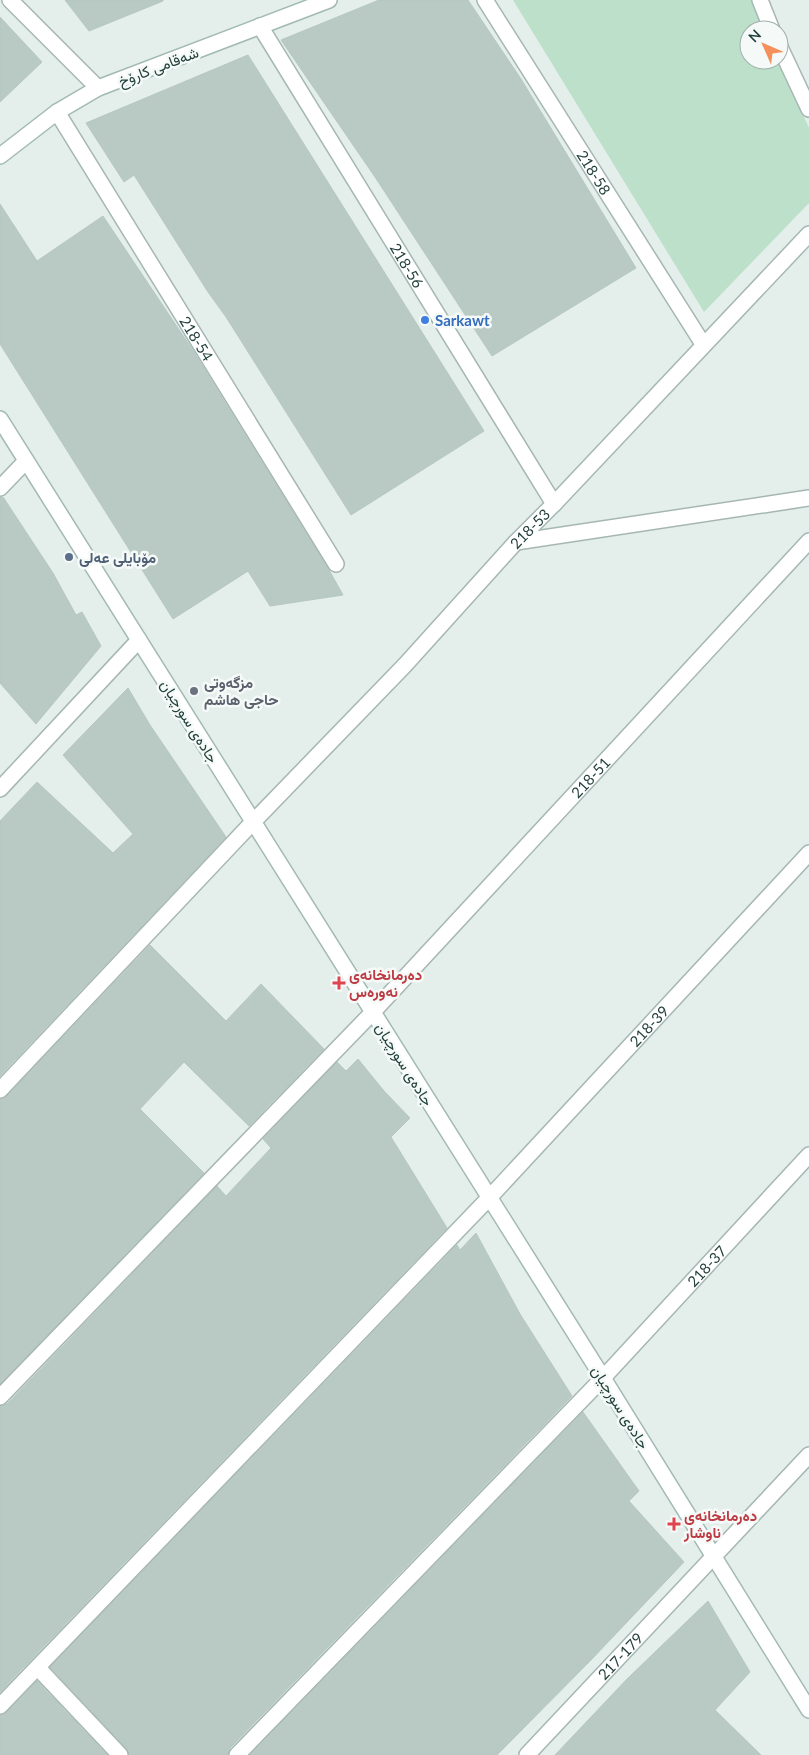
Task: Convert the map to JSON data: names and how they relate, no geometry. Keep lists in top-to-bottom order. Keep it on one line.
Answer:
{"streets":{"street":["شەقامی کارۆخ","218-58","218-56","218-54","218-53","جادەی سورچیان","218-51","218-39","218-37","217-179"]},"crossings":[["شەقامی کارۆخ","218-56"],["شەقامی کارۆخ","218-54"],["218-58","218-53"],["218-56","218-53"],["218-53","جادەی سورچیان"],["جادەی سورچیان","218-51"],["جادەی سورچیان","218-39"],["جادەی سورچیان","218-37"],["جادەی سورچیان","217-179"]],"places":{"other":["Sarkawt","مۆبایلی عەلی","مزگەوتی حاجی هاشم"],"health":["دەرمانخانەی نەورەس","دەرمانخانەی ناوشار"]},"north":"top left"}
